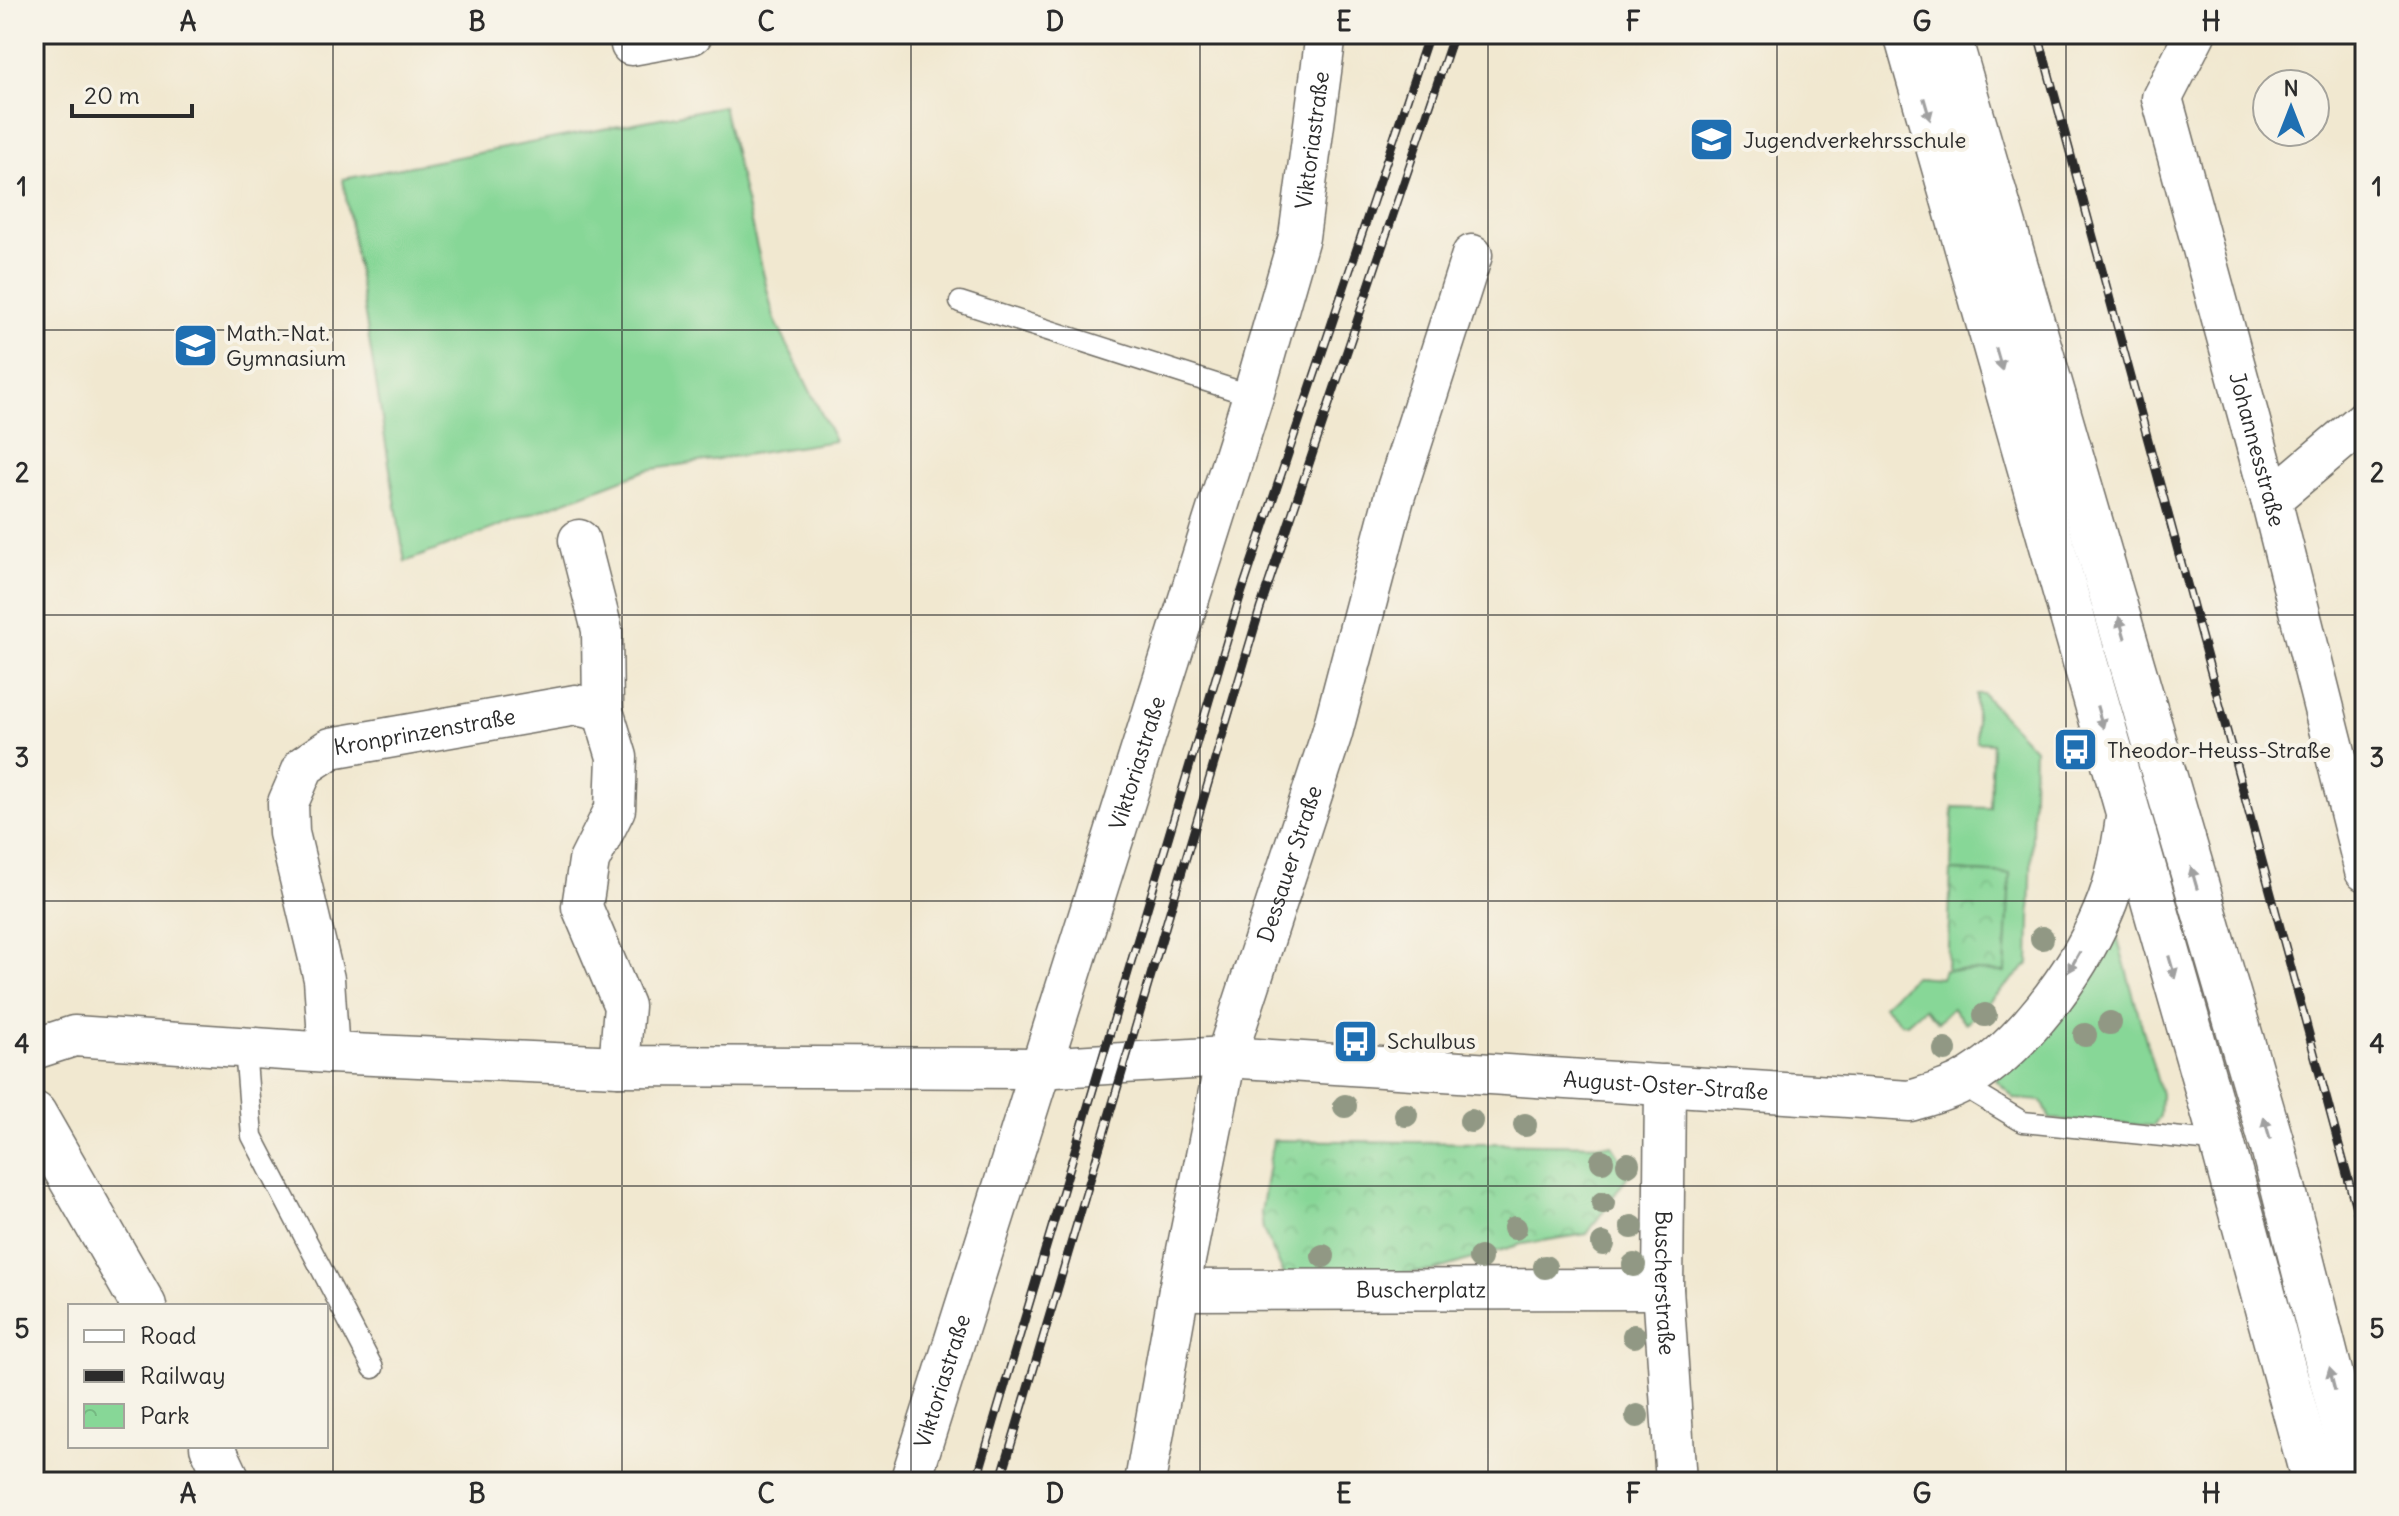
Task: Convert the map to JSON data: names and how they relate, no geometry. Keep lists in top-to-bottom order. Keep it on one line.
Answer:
{"streets":{"street":["Viktoriastraße","Johannesstraße","Kronprinzenstraße","Dessauer Straße","August-Oster-Straße","Buscherstraße","Buscherplatz"]},"crossings":[["Viktoriastraße","August-Oster-Straße"],["Dessauer Straße","August-Oster-Straße"],["Dessauer Straße","Buscherplatz"],["August-Oster-Straße","Buscherstraße"],["Buscherstraße","Buscherplatz"]],"places":{"school or university":["Jugendverkehrsschule","Math.-Nat. Gymnasium"],"bus stop":["Theodor-Heuss-Straße","Schulbus"]},"legend":["Road","Railway","Park"],"scale_bar":"20 m","north":"top","grid":{"columns":["A","B","C","D","E","F","G","H"],"rows":["1","2","3","4","5"]}}
